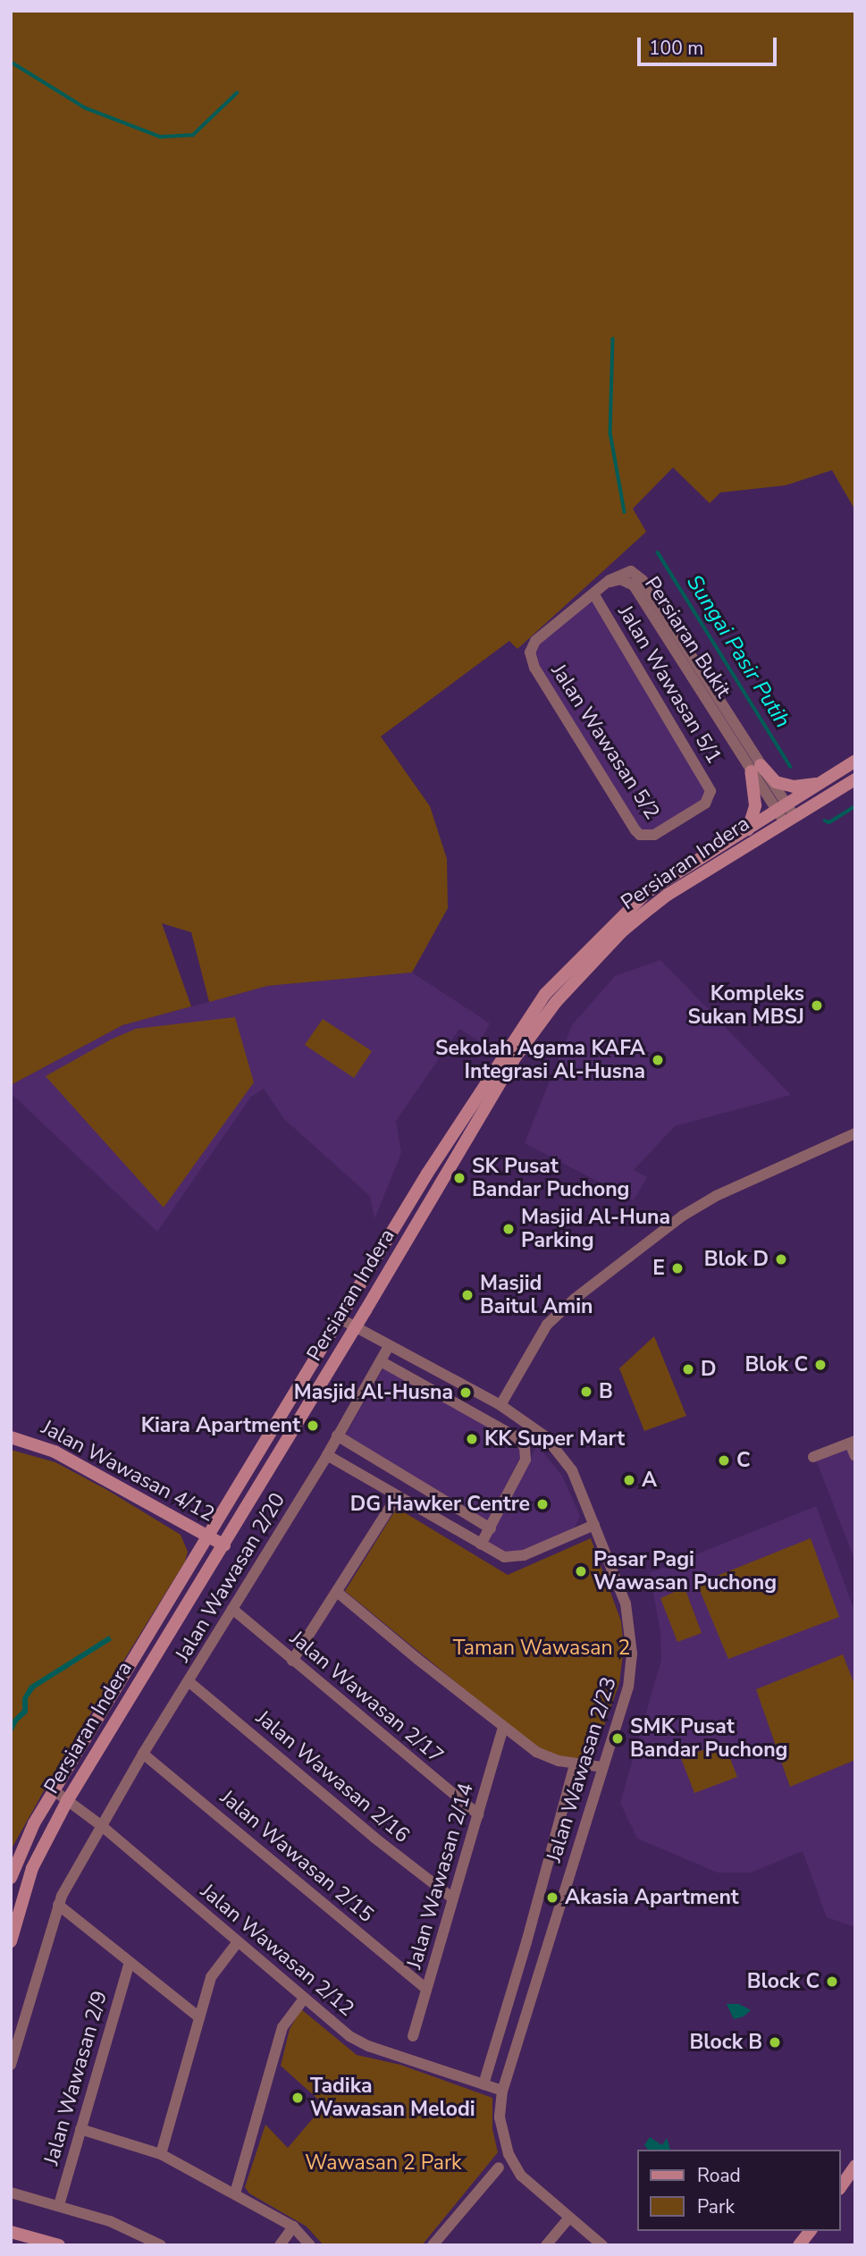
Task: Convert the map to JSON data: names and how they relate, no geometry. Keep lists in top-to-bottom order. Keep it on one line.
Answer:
{"streets":{"main road":["Persiaran Indera","Jalan Wawasan 4/12"],"street":["Persiaran Bukit","Jalan Wawasan 5/1","Jalan Wawasan 5/2","Jalan Wawasan 2/20","Jalan Wawasan 2/17","Jalan Wawasan 2/23","Jalan Wawasan 2/16","Jalan Wawasan 2/15","Jalan Wawasan 2/14","Jalan Wawasan 2/12","Jalan Wawasan 2/9"]},"crossings":[["Persiaran Bukit","Jalan Wawasan 5/2"],["Persiaran Bukit","Persiaran Indera"],["Jalan Wawasan 5/1","Jalan Wawasan 5/2"],["Persiaran Indera","Jalan Wawasan 4/12"],["Persiaran Indera","Jalan Wawasan 2/23"],["Persiaran Indera","Jalan Wawasan 2/12"],["Jalan Wawasan 2/20","Jalan Wawasan 2/17"],["Jalan Wawasan 2/20","Jalan Wawasan 2/23"],["Jalan Wawasan 2/20","Jalan Wawasan 2/16"],["Jalan Wawasan 2/20","Jalan Wawasan 2/15"],["Jalan Wawasan 2/20","Jalan Wawasan 2/12"],["Jalan Wawasan 2/17","Jalan Wawasan 2/14"],["Jalan Wawasan 2/23","Jalan Wawasan 2/12"],["Jalan Wawasan 2/16","Jalan Wawasan 2/14"],["Jalan Wawasan 2/15","Jalan Wawasan 2/14"]],"water":["Sungai Pasir Putih"],"parks":["Taman Wawasan 2","Wawasan 2 Park"],"places":["Kompleks Sukan MBSJ","Sekolah Agama KAFA Integrasi Al-Husna","SK Pusat Bandar Puchong","Masjid Al-Huna Parking","Blok D","E","Masjid Baitul Amin","Blok C","D","B","Masjid Al-Husna","Kiara Apartment","KK Super Mart","C","A","DG Hawker Centre","Pasar Pagi Wawasan Puchong","SMK Pusat Bandar Puchong","Akasia Apartment","Block C","Block B","Tadika Wawasan Melodi"],"legend":["Road","Park"],"scale_bar":"100 m"}
